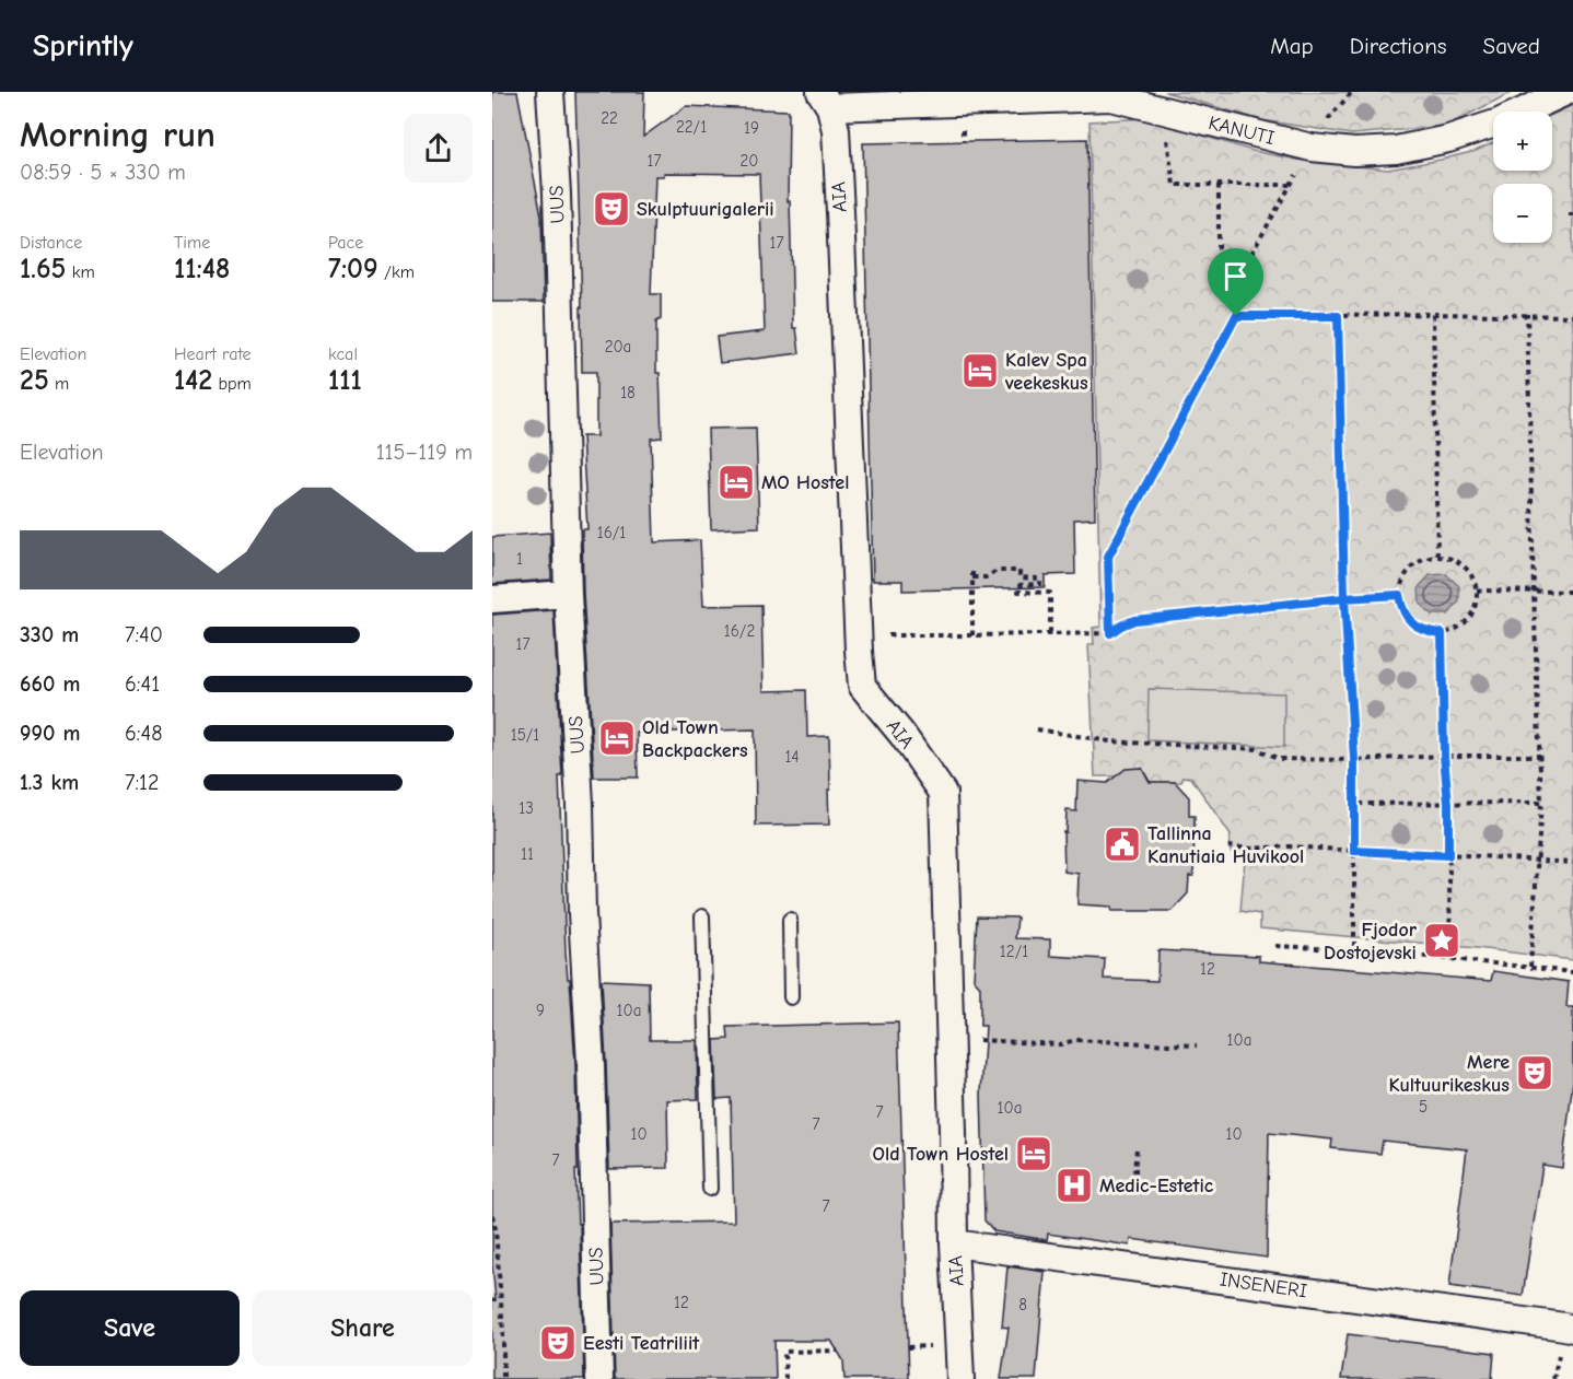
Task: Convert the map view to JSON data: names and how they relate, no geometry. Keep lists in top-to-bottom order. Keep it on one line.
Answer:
{"streets":{"street":["KANUTI","AIA","UUS","INSENERI"]},"crossings":[["KANUTI","AIA"],["AIA","INSENERI"]],"places":{"theatre":["Skulptuurigalerii","Mere Kultuurikeskus","Eesti Teatriliit"],"hotel":["Kalev Spa veekeskus","MO Hostel","Old Town Backpackers","Old Town Hostel"],"public building":["Tallinna Kanutiaia Huvikool"],"place":["Fjodor Dostojevski"],"hospital":["Medic-Estetic"]},"house_numbers":["22","22/1","19","17","20","17","20a","18","16/1","1","16/2","17","15/1","14","13","11","12/1","12","9","10a","10a","5","10a","7","7","10","10","7","7","12","8"],"page":{"header":"Sprintly","nav":["Map","Directions","Saved"],"heading":["Morning run","08:59 · 5 × 330 m"],"map_buttons":["+","−"],"stats":[["Distance","1.65 km"],["Time","11:48"],["Pace","7:09 /km"],["Elevation","25 m"],["Heart rate","142 bpm"],["kcal","111"]],"chart":["Elevation","115–119 m"],"list":[{"name":"330 m","note":"7:40"},{"name":"660 m","note":"6:41"},{"name":"990 m","note":"6:48"},{"name":"1.3 km","note":"7:12"}],"buttons":["Save","Share"]}}
